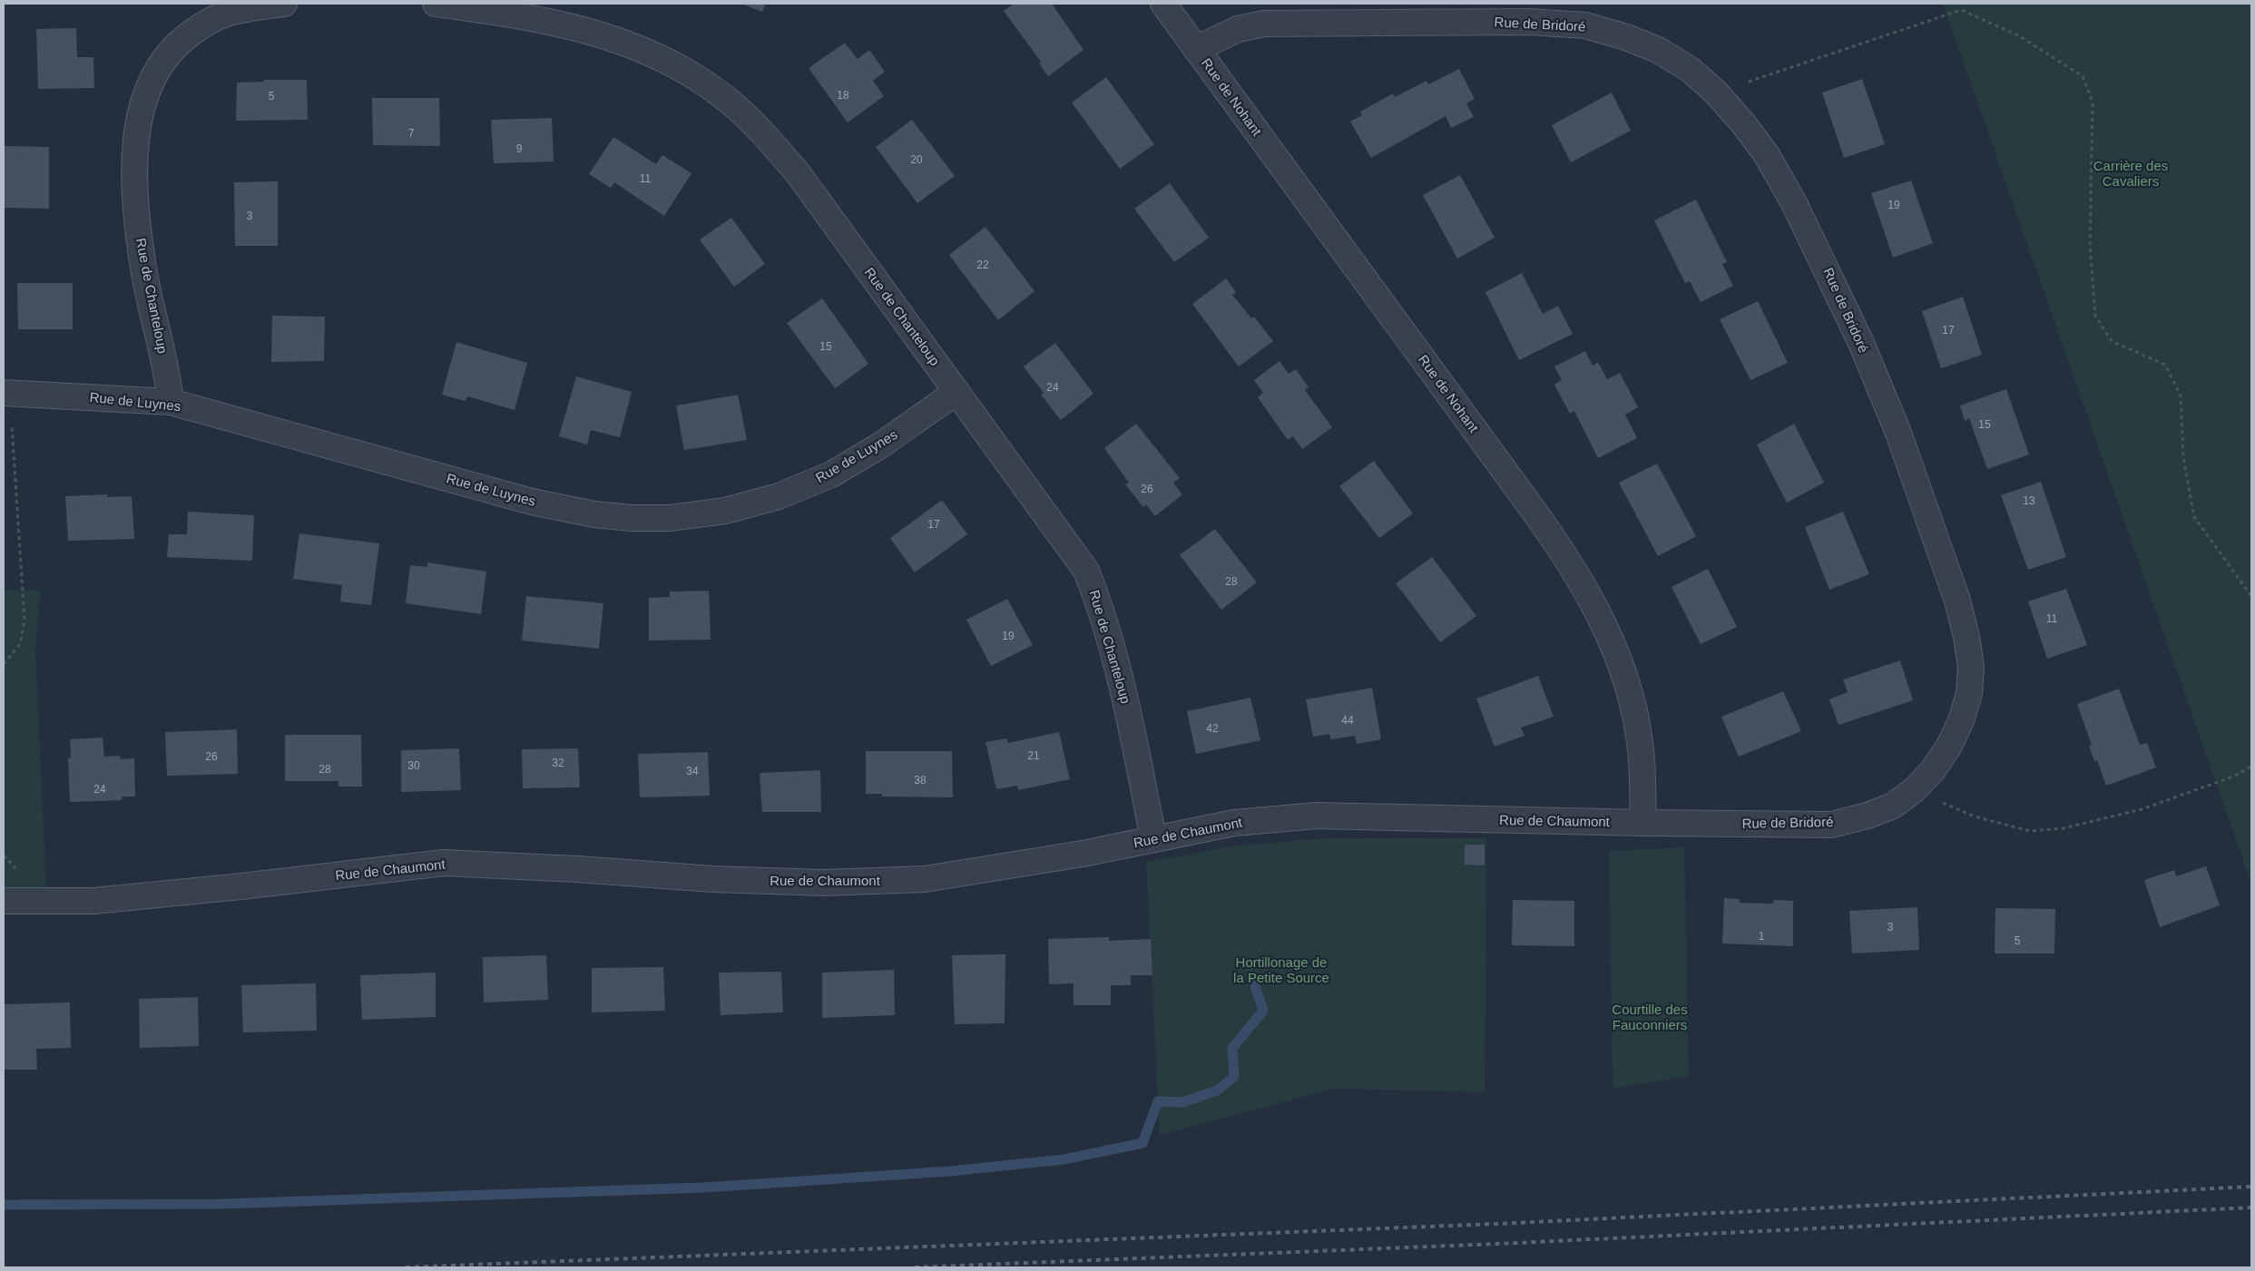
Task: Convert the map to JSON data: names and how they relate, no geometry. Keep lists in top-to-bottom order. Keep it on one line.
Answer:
{"streets":{"street":["Rue de Bridoré","Rue de Nohant","Rue de Chanteloup","Rue de Luynes","Rue de Chaumont"]},"crossings":[["Rue de Bridoré","Rue de Nohant"],["Rue de Bridoré","Rue de Chaumont"],["Rue de Nohant","Rue de Chaumont"],["Rue de Chanteloup","Rue de Luynes"],["Rue de Chanteloup","Rue de Chaumont"]],"parks":["Carrière des Cavaliers","Hortillonage de la Petite Source","Courtille des Fauconniers"],"house_numbers":["18","5","7","9","20","11","19","3","22","17","15","24","15","26","13","17","28","11","19","44","42","21","26","32","30","28","34","38","24","3","1","5"]}
